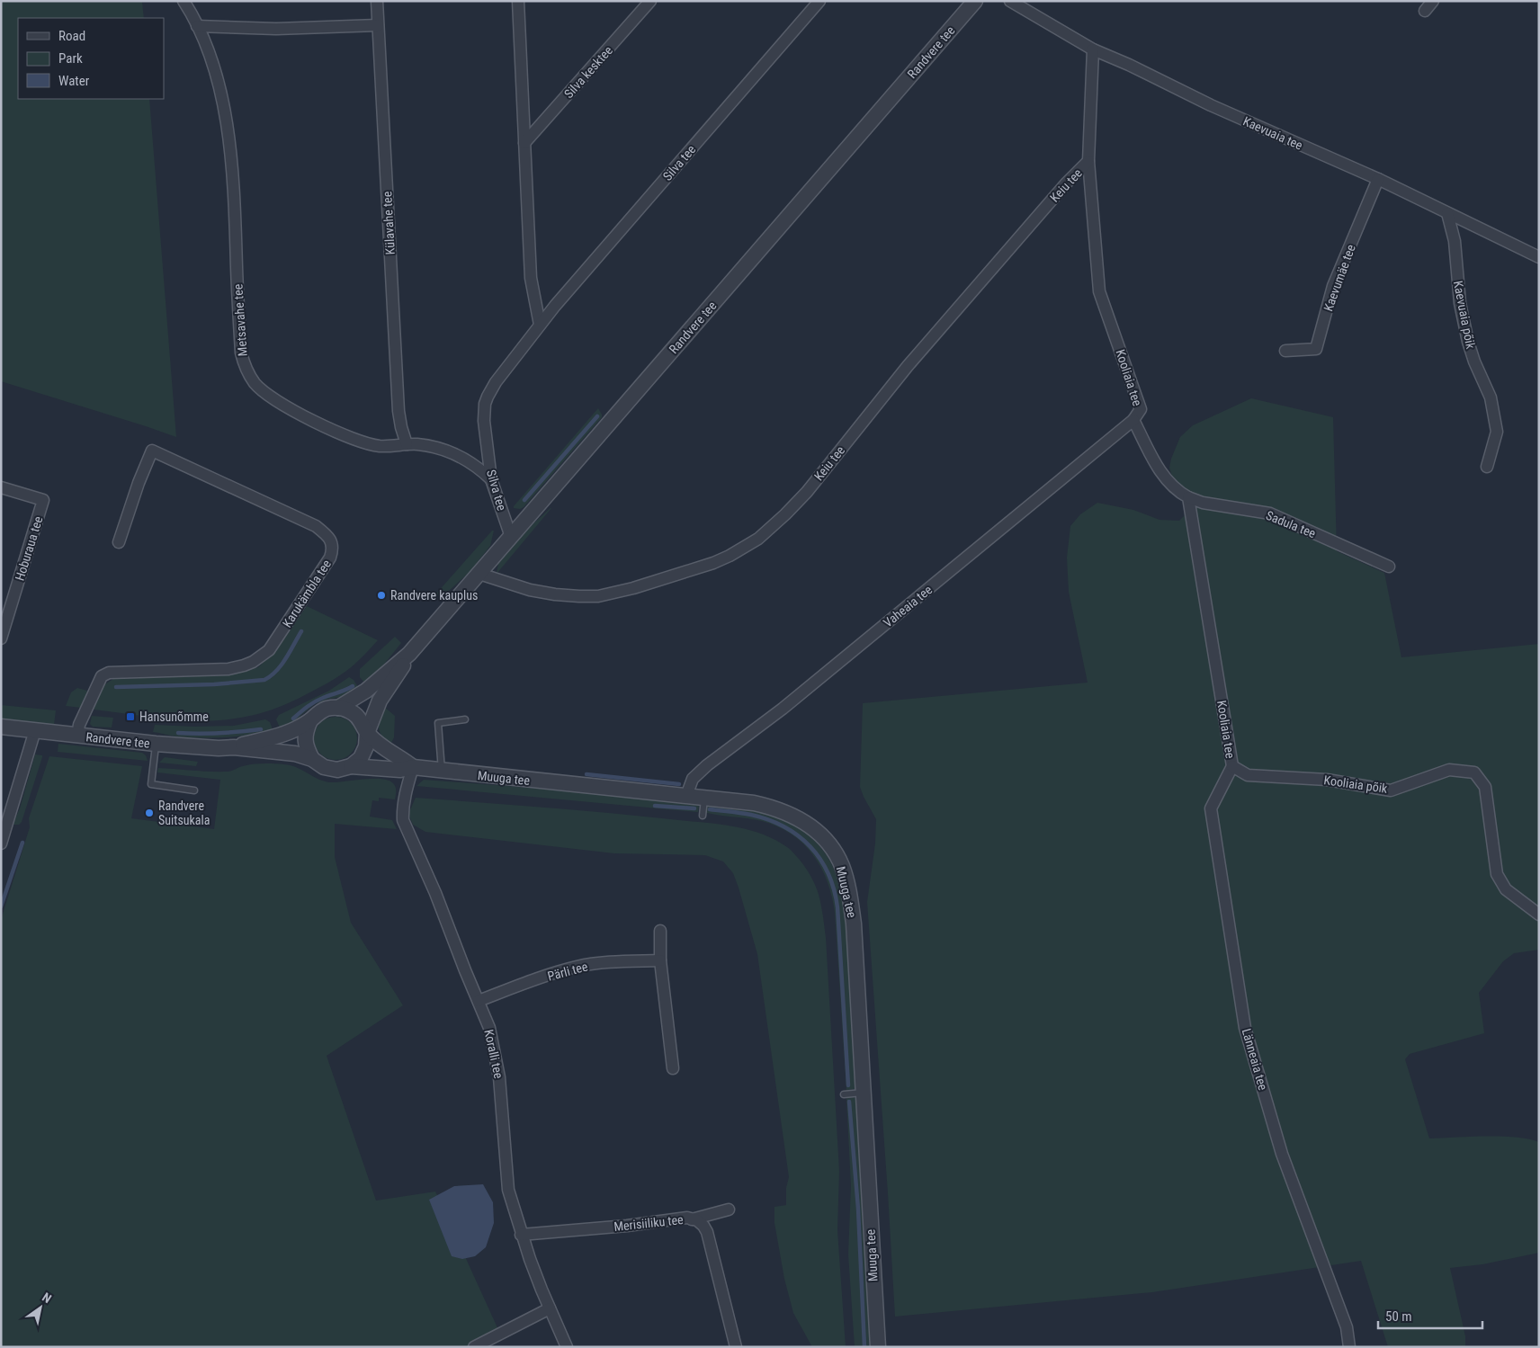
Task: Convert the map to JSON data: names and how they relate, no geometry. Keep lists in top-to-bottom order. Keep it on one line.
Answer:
{"streets":{"street":["Randvere tee","Silva kesktee","Kaevuaia tee","Silva tee","Keiu tee","Külavahe tee","Kaevumäe tee","Kaevuaia põik","Metsavahe tee","Kooliaia tee","Sadula tee","Hoburaua tee","Karukämbla tee","Vaheaia tee","Muuga tee","Kooliaia põik","Pärli tee","Koralli tee","Länneaia tee","Merisiiliku tee"]},"crossings":[["Randvere tee","Silva tee"],["Randvere tee","Keiu tee"],["Randvere tee","Karukämbla tee"],["Randvere tee","Muuga tee"],["Kaevuaia tee","Kaevumäe tee"],["Kaevuaia tee","Kaevuaia põik"],["Kaevuaia tee","Kooliaia tee"],["Silva tee","Metsavahe tee"],["Keiu tee","Kooliaia tee"],["Külavahe tee","Metsavahe tee"],["Kooliaia tee","Sadula tee"],["Kooliaia tee","Vaheaia tee"],["Kooliaia tee","Kooliaia põik"],["Kooliaia tee","Länneaia tee"],["Vaheaia tee","Muuga tee"],["Muuga tee","Koralli tee"],["Kooliaia põik","Länneaia tee"],["Pärli tee","Koralli tee"],["Koralli tee","Merisiiliku tee"]],"places":{"other":["Randvere kauplus","Randvere Suitsukala"],"transit":["Hansunõmme"]},"legend":["Road","Park","Water"],"scale_bar":"50 m","north":"top right"}
